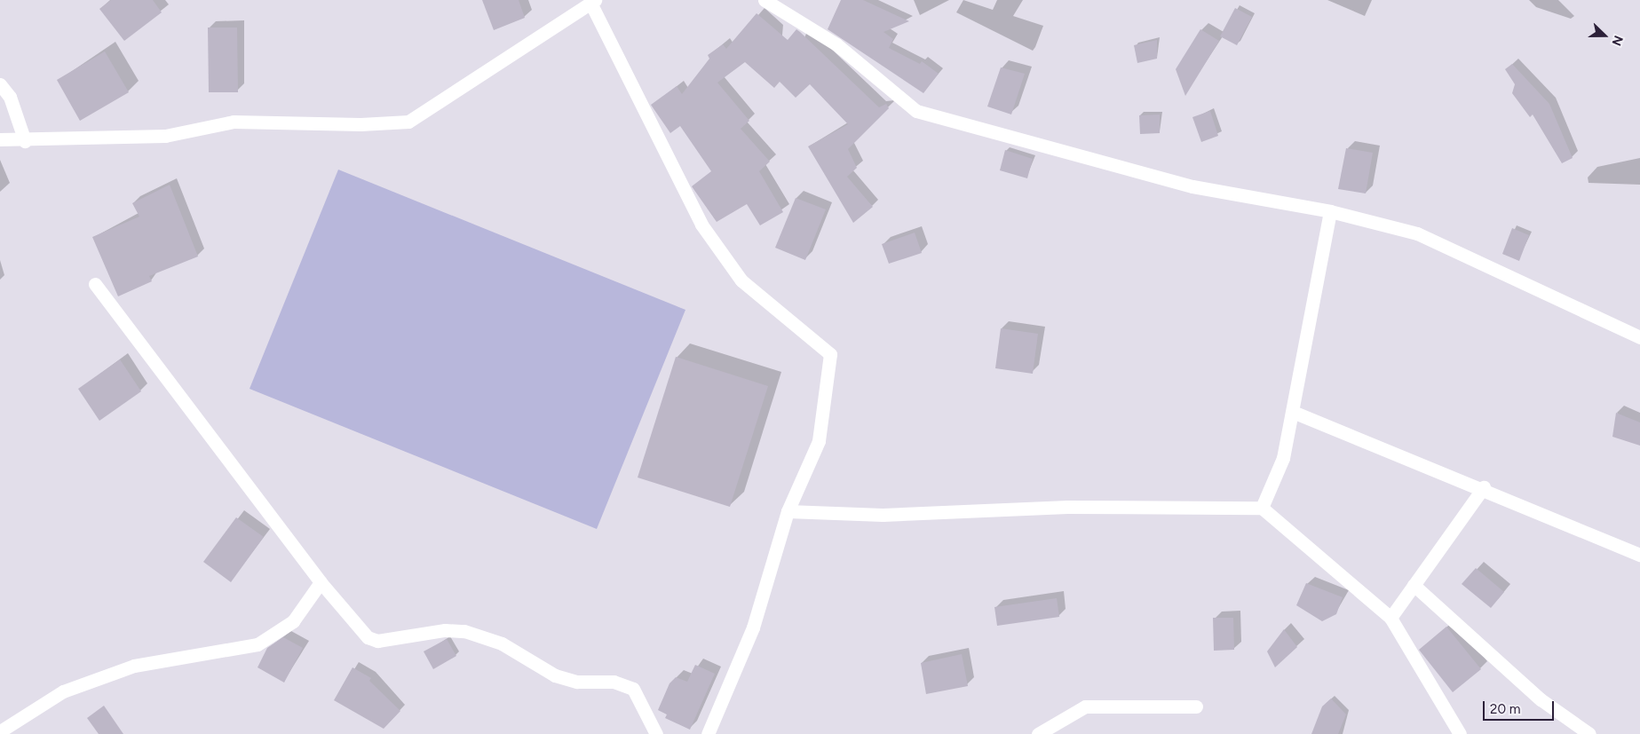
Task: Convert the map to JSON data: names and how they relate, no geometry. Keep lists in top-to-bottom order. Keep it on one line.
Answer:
{"scale_bar":"20 m","north":"right"}
